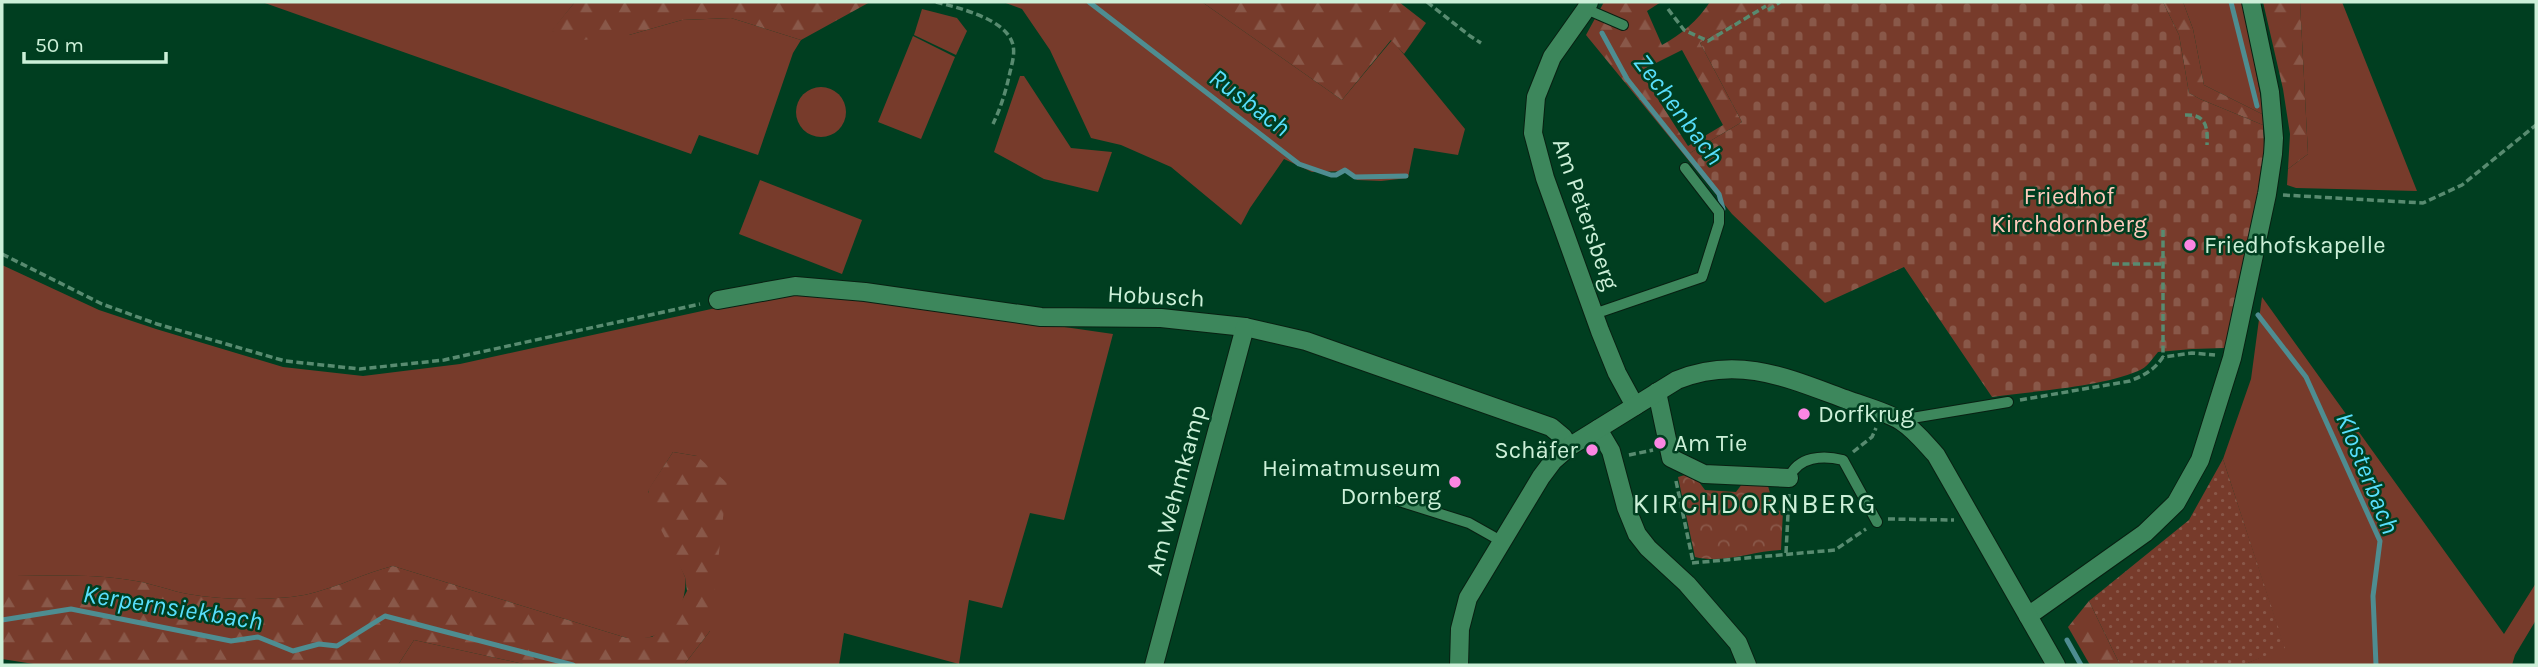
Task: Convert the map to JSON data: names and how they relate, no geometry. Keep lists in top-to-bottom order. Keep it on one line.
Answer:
{"streets":{"street":["Am Petersberg","Hobusch","Am Wehmkamp"]},"crossings":[["Hobusch","Am Wehmkamp"]],"districts":["KIRCHDORNBERG"],"water":["Rusbach","Zechenbach","Klosterbach","Kerpernsiekbach"],"parks":["Friedhof Kirchdornberg"],"places":["Friedhofskapelle","Dorfkrug","Am Tie","Schäfer","Heimatmuseum Dornberg"],"scale_bar":"50 m"}
